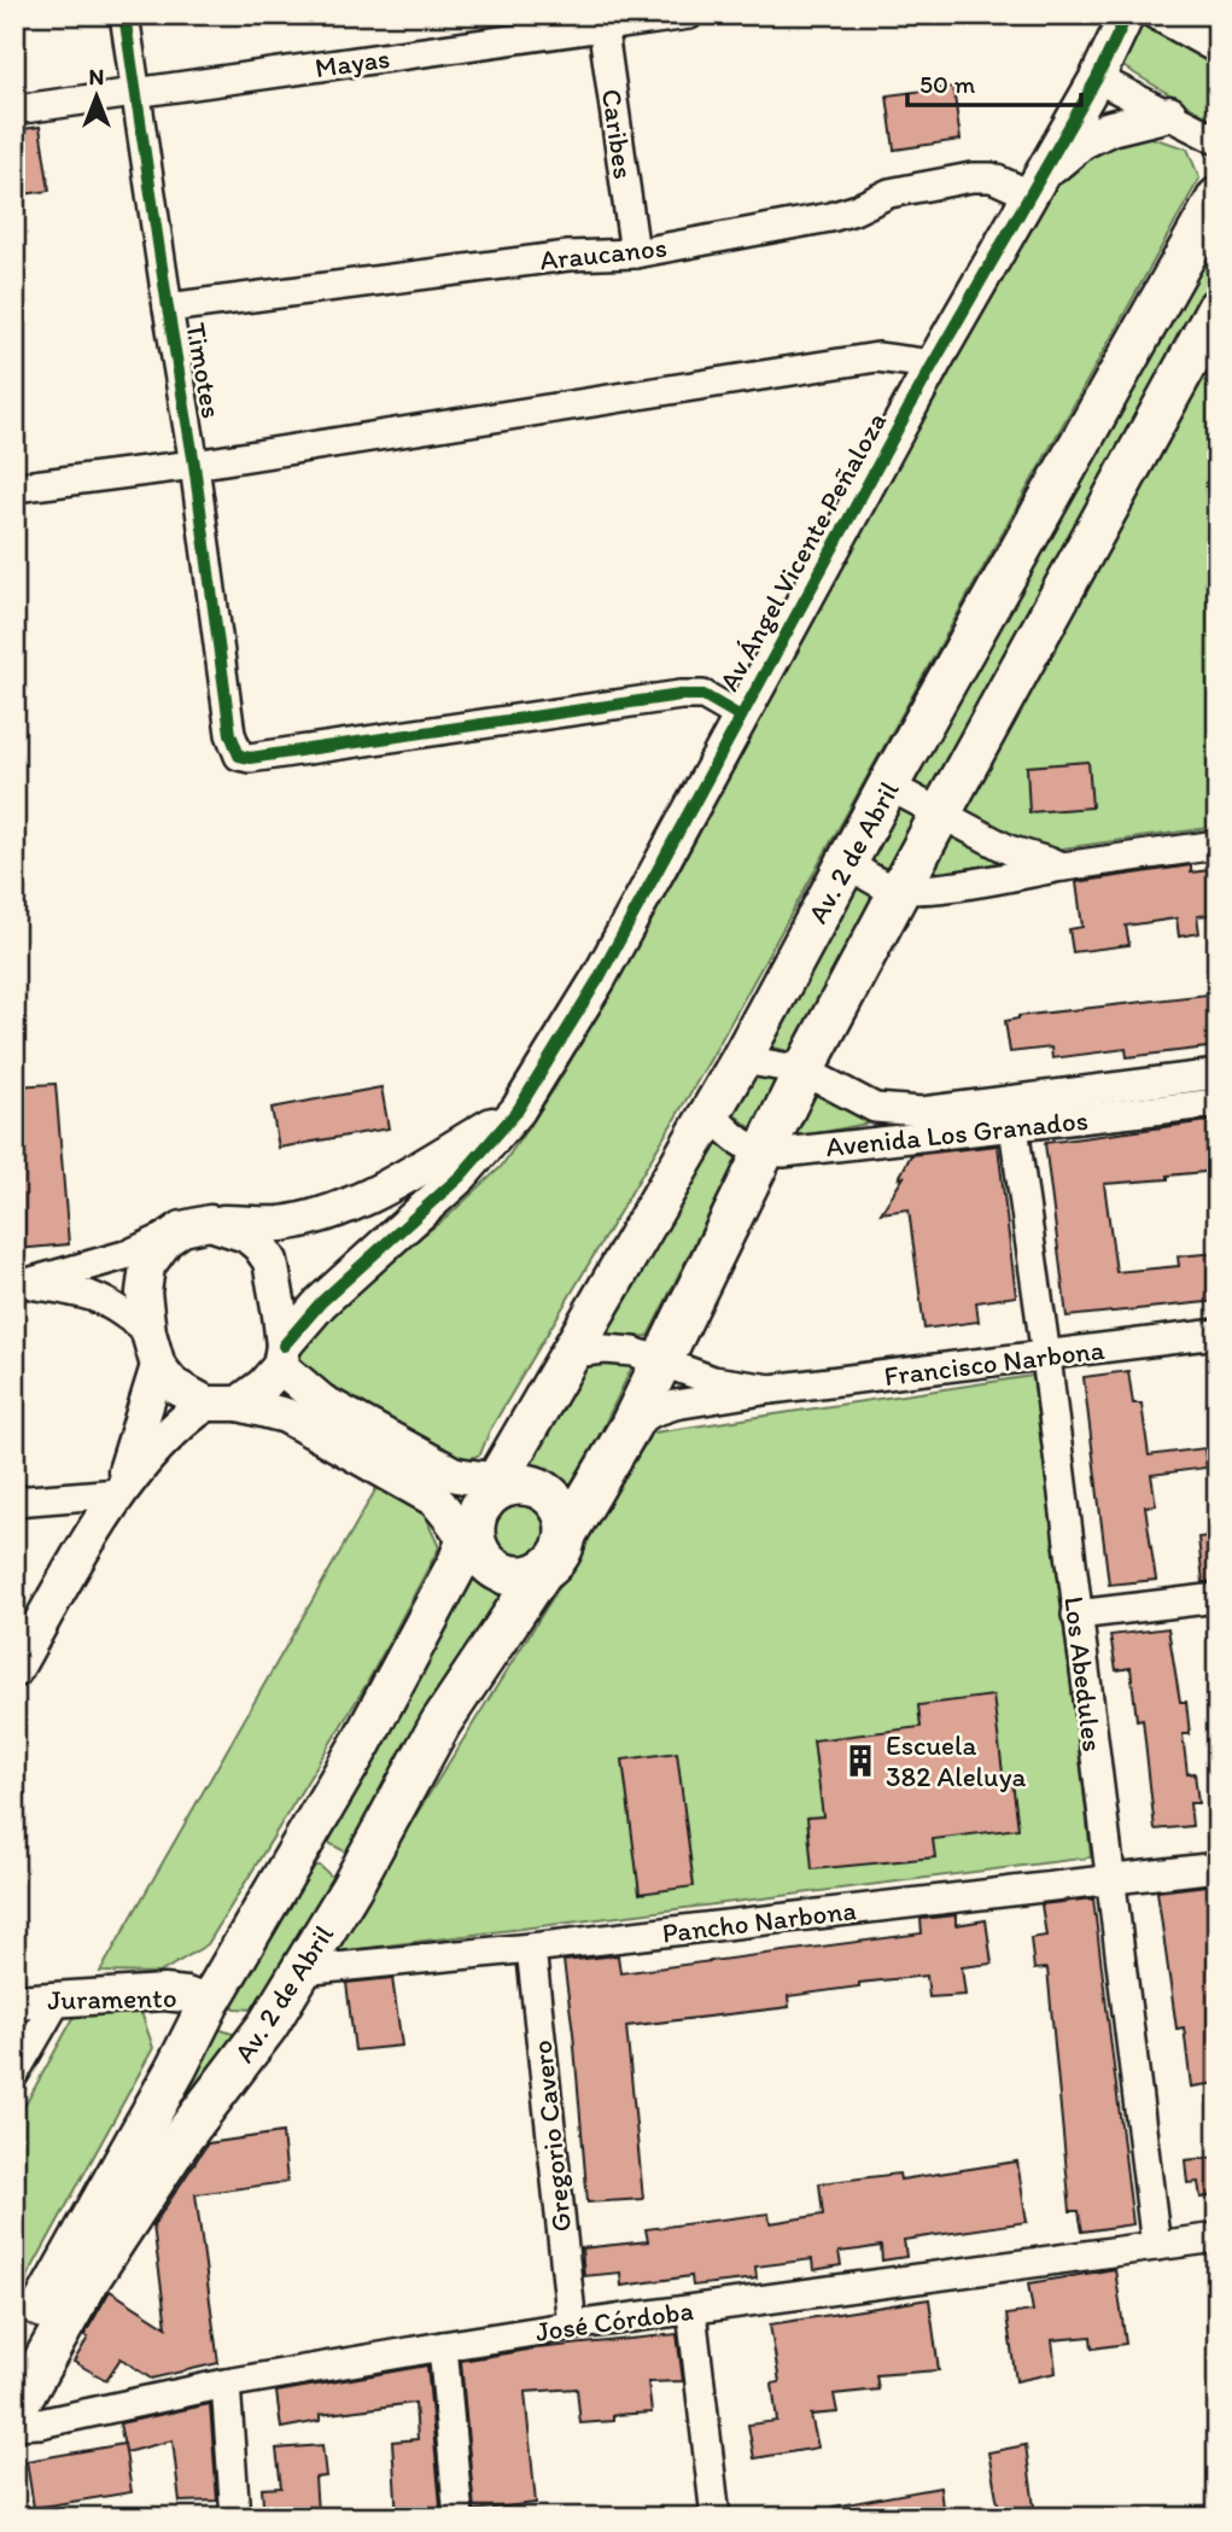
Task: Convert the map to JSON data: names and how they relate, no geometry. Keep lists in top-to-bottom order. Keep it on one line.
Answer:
{"streets":{"main road":["Av. 2 de Abril"],"street":["Mayas","Caribes","Araucanos","Timotes","Av Ángel Vicente Peñaloza","Avenida Los Granados","Francisco Narbona","Los Abedules","Pancho Narbona","Juramento","Gregorio Cavero","José Córdoba"]},"crossings":[["Mayas","Caribes"],["Mayas","Timotes"],["Caribes","Araucanos"],["Araucanos","Timotes"],["Araucanos","Av Ángel Vicente Peñaloza"],["Timotes","Av Ángel Vicente Peñaloza"],["Av. 2 de Abril","Avenida Los Granados"],["Av. 2 de Abril","Francisco Narbona"],["Av. 2 de Abril","Pancho Narbona"],["Av. 2 de Abril","Juramento"],["Avenida Los Granados","Los Abedules"],["Francisco Narbona","Los Abedules"],["Los Abedules","Pancho Narbona"],["Los Abedules","José Córdoba"],["Pancho Narbona","Gregorio Cavero"],["Gregorio Cavero","José Córdoba"]],"places":{"building":["Escuela 382 Aleluya"]},"scale_bar":"50 m","north":"top"}
